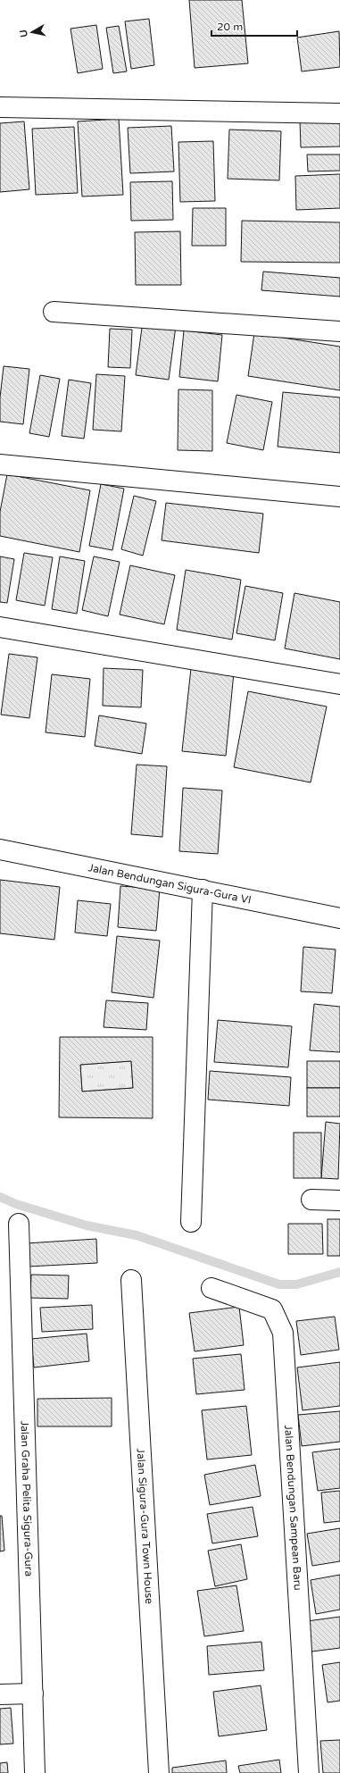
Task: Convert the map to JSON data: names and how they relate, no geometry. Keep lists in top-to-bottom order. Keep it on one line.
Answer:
{"streets":{"street":["Jalan Bendungan Sigura-Gura VI","Jalan Graha Pelita Sigura-Gura","Jalan Bendungan Sampean Baru","Jalan Sigura-Gura Town House"]},"scale_bar":"20 m","north":"left"}
